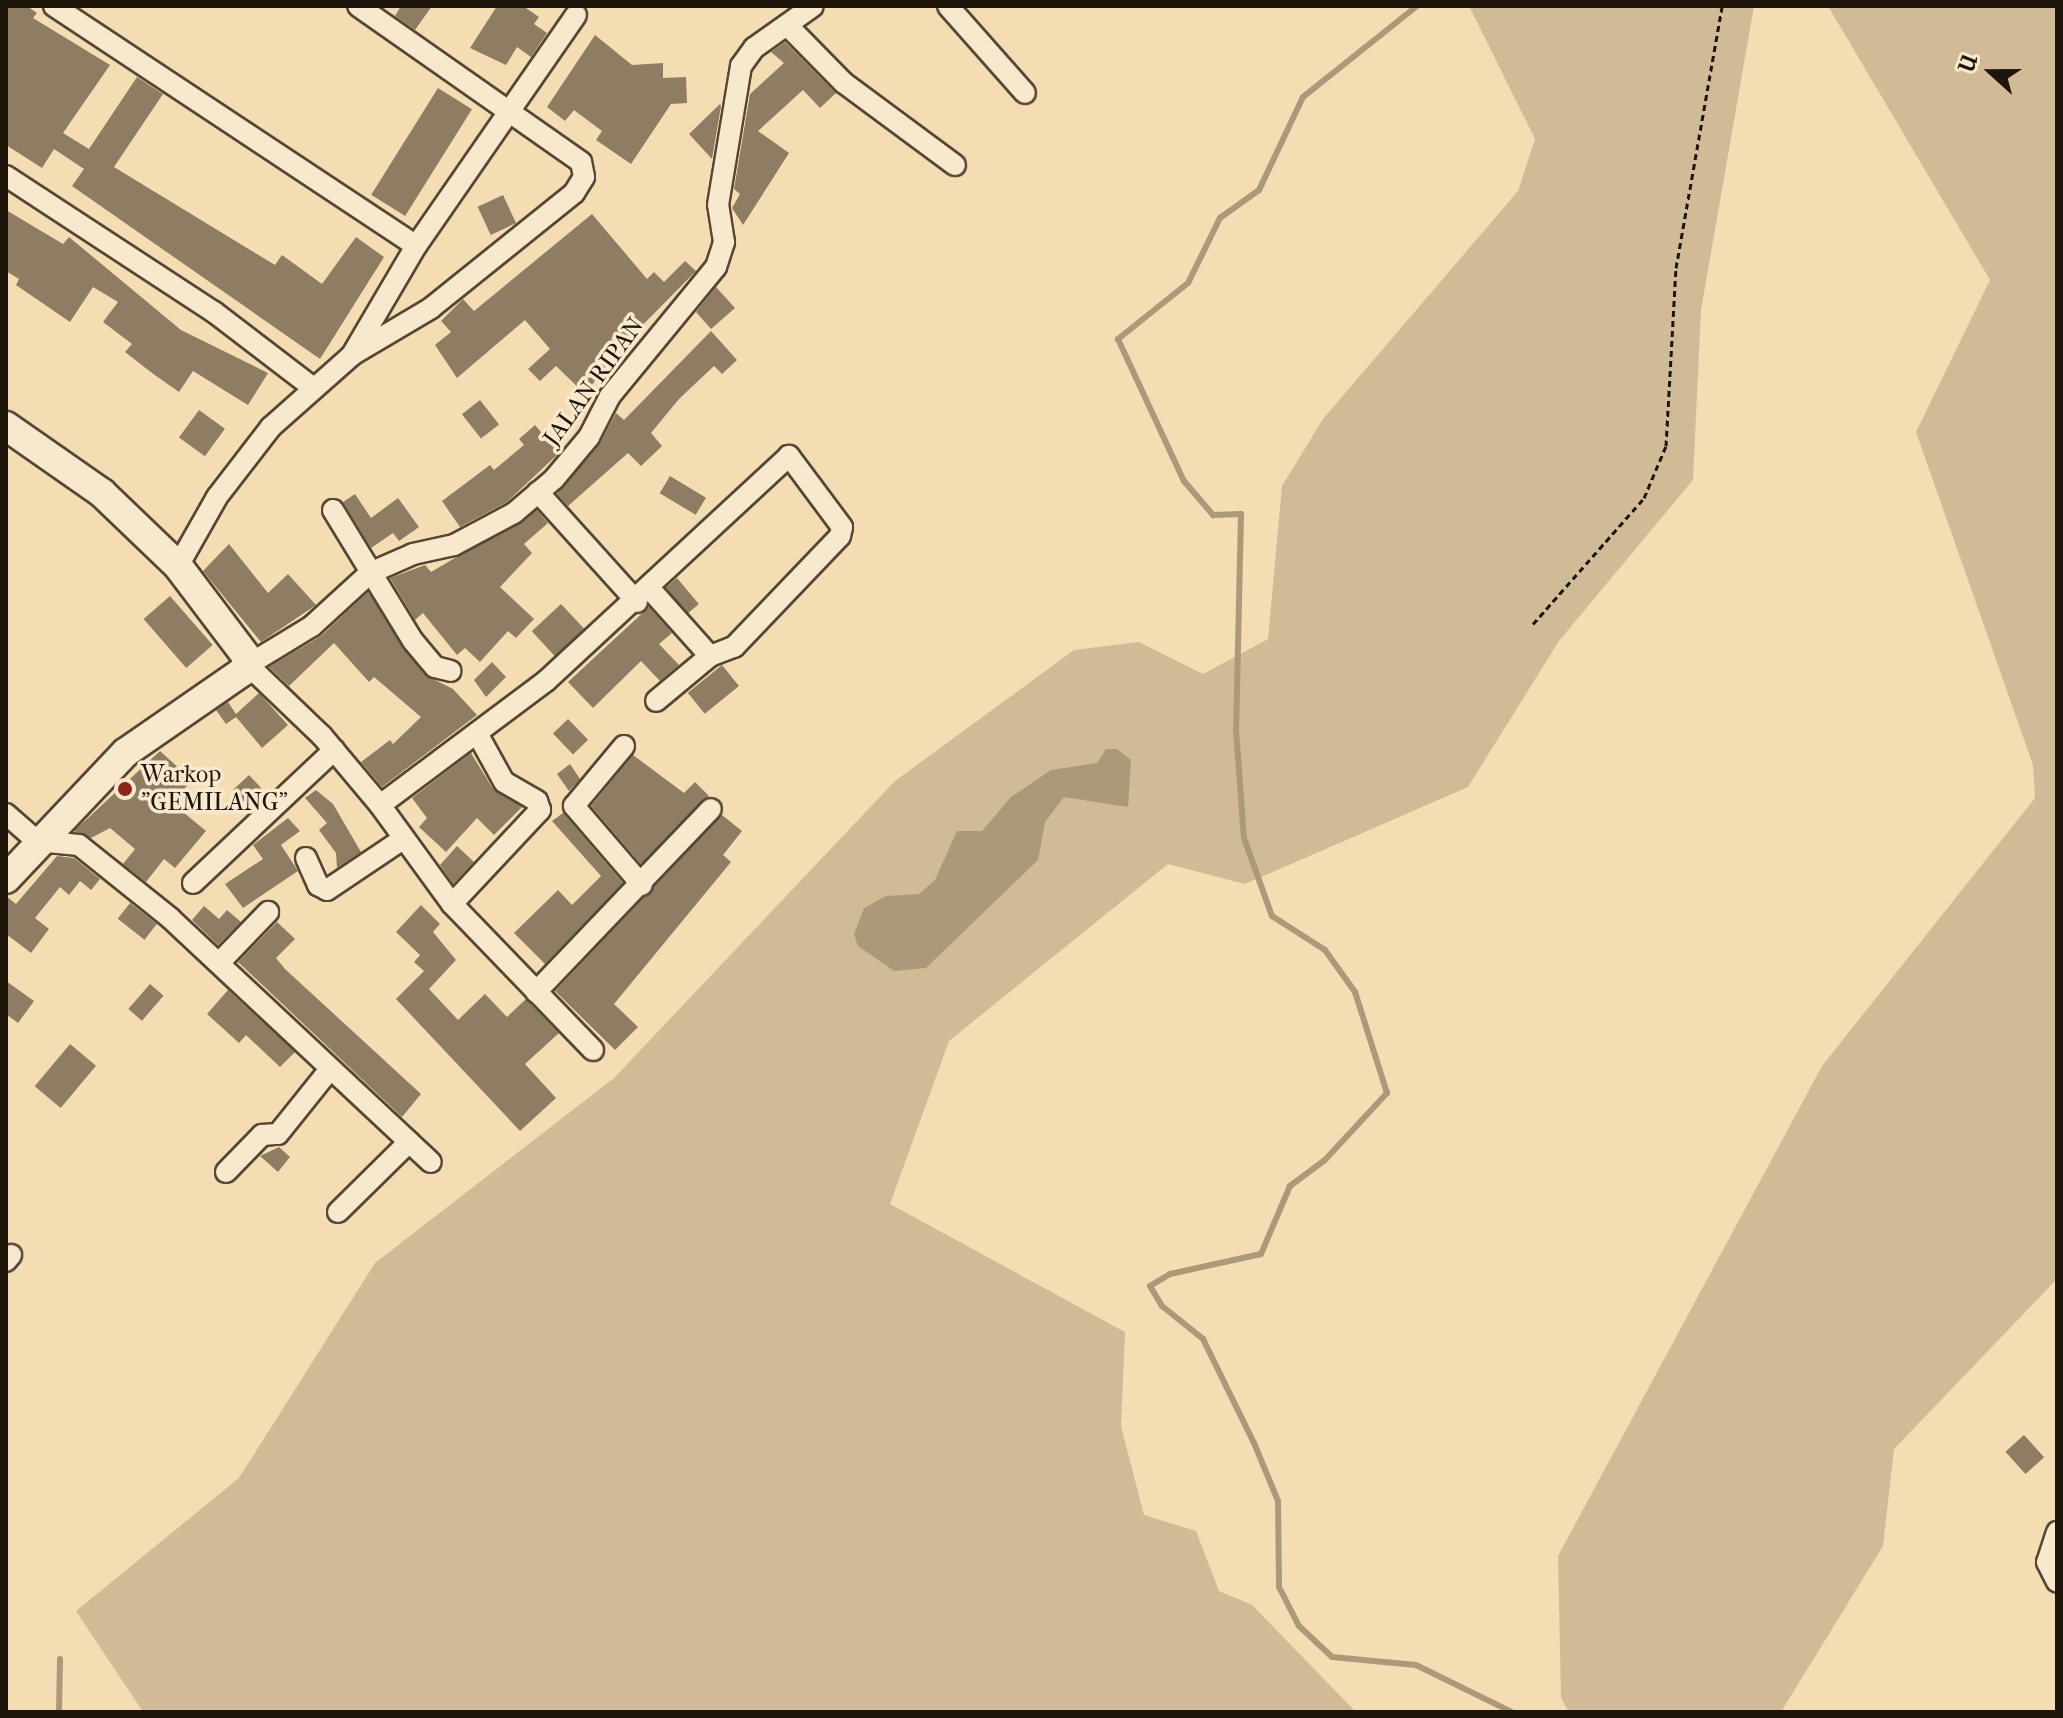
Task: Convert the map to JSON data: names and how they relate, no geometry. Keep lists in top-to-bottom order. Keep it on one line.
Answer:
{"streets":{"street":["JALAN RIPAN"]},"places":["Warkop \"GEMILANG\""],"north":"left"}
